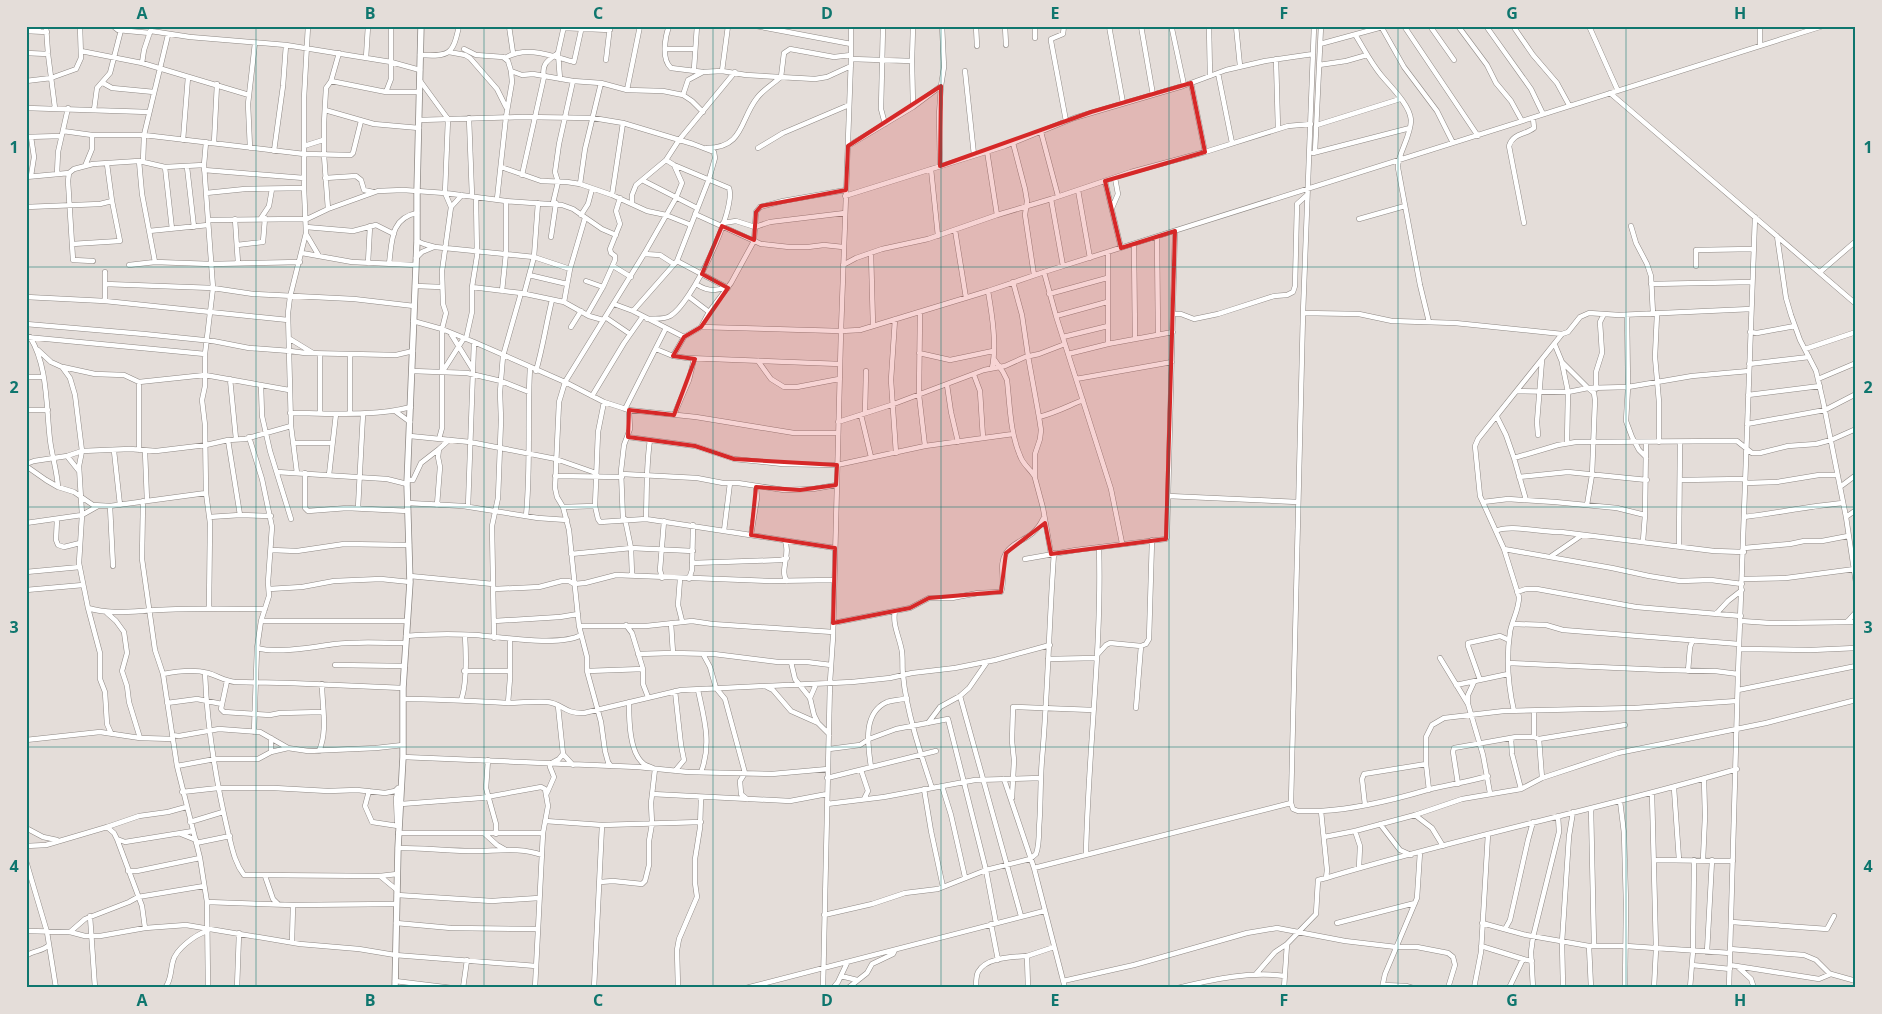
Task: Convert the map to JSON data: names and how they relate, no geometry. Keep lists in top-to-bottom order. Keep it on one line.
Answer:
{"grid":{"columns":["A","B","C","D","E","F","G","H"],"rows":["1","2","3","4"]}}
